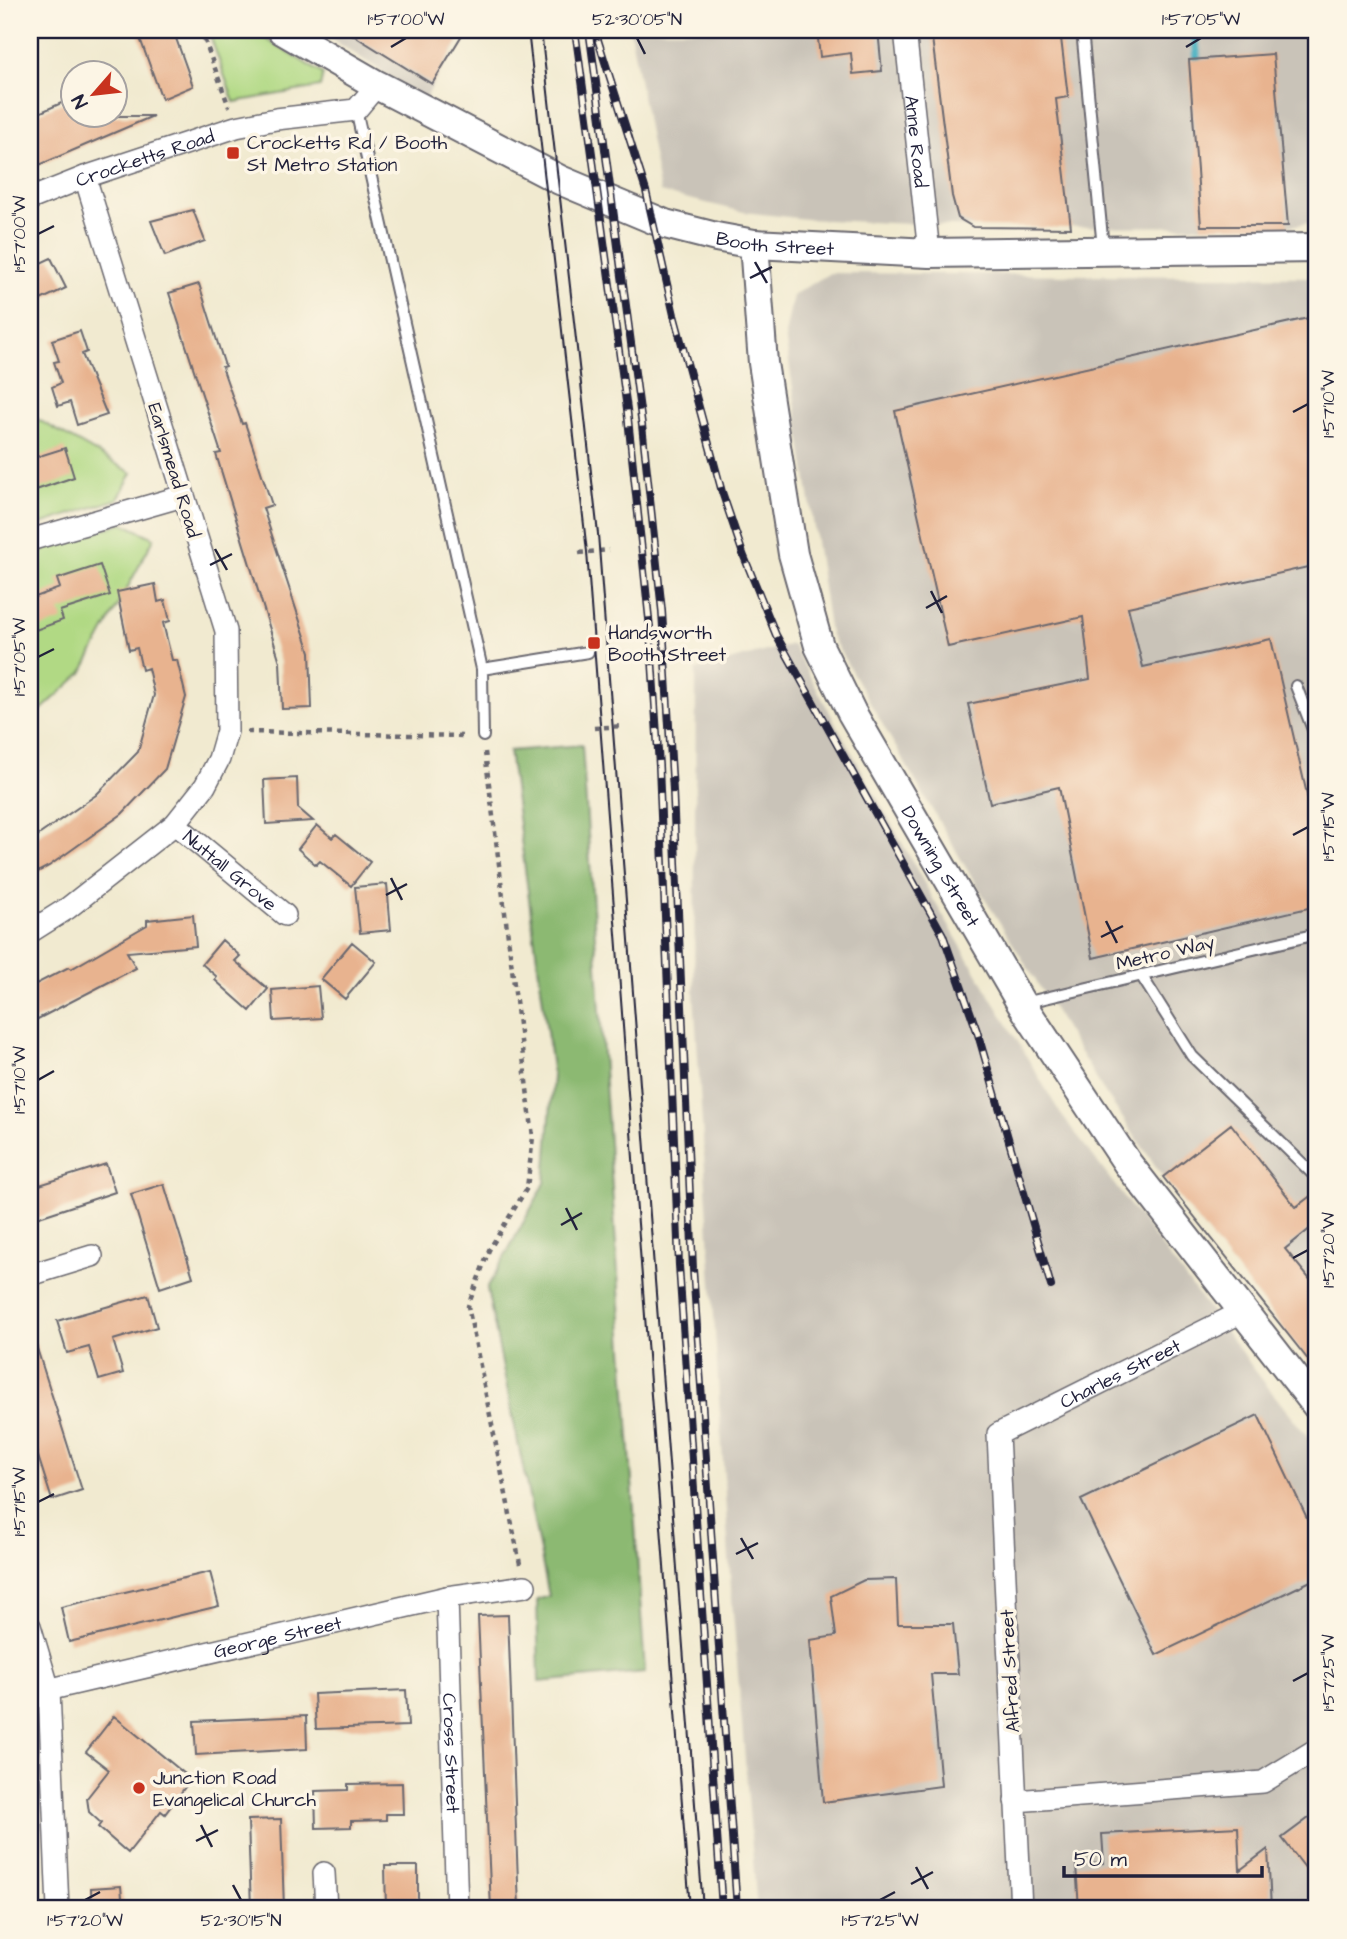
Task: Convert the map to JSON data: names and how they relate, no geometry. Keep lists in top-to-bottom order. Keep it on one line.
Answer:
{"streets":{"street":["Anne Road","Crocketts Road","Booth Street","Earlsmead Road","Downing Street","Nuttall Grove","Charles Street","George Street","Alfred Street","Cross Street"],"lane":["Metro Way"]},"crossings":[["Anne Road","Booth Street"],["Crocketts Road","Earlsmead Road"],["Booth Street","Downing Street"],["Earlsmead Road","Nuttall Grove"],["Downing Street","Metro Way"],["Downing Street","Charles Street"],["Charles Street","Alfred Street"],["George Street","Cross Street"]],"places":{"transit":["Crocketts Rd / Booth St Metro Station","Handsworth Booth Street"],"other":["Junction Road Evangelical Church"]},"scale_bar":"50 m","north":"bottom left","coordinates":["1°57'00\"W","52°30'05\"N","1°57'05\"W","1°57'10\"W","1°57'15\"W","1°57'20\"W","1°57'25\"W","52°30'15\"N"]}
